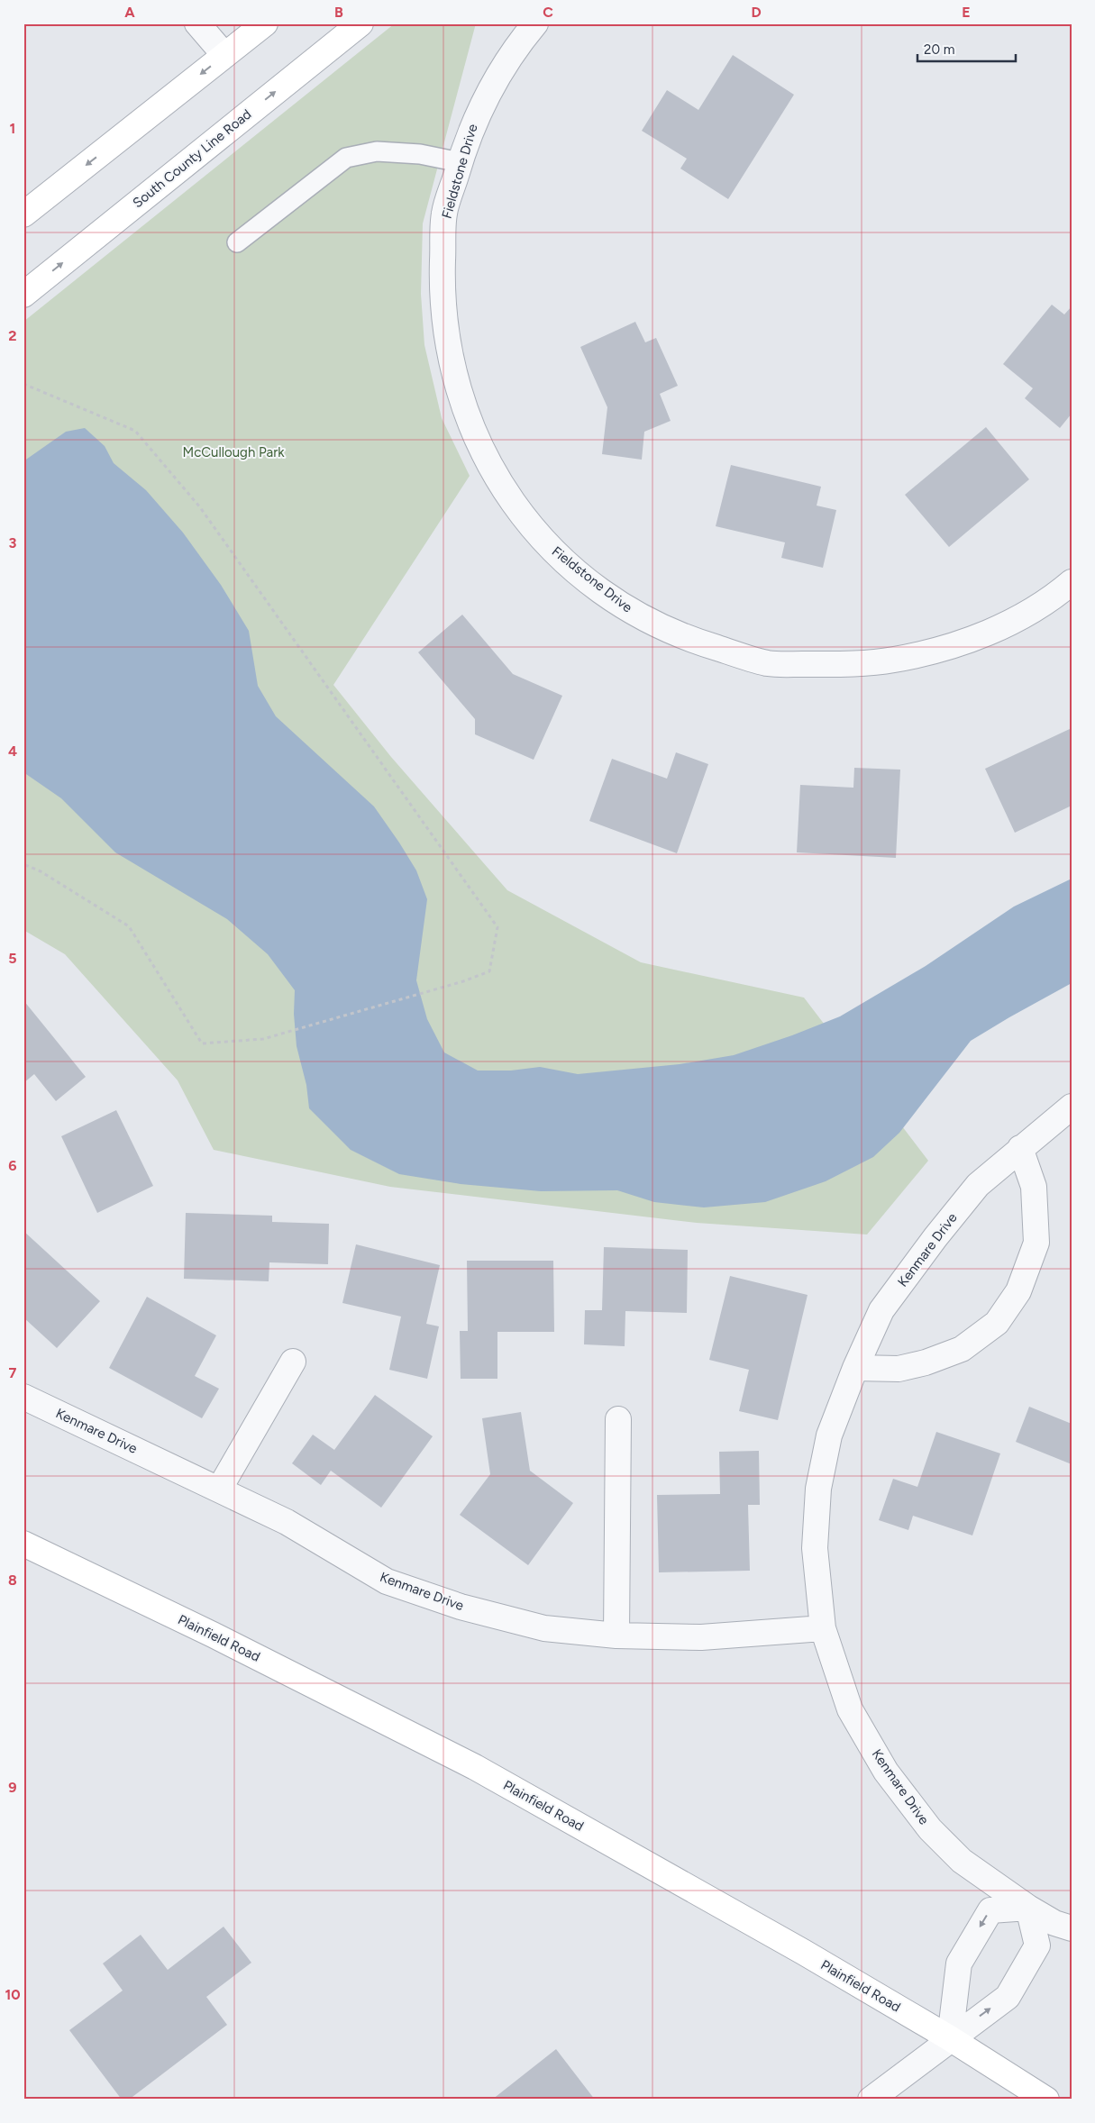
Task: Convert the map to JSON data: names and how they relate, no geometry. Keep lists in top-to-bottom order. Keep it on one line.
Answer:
{"streets":{"main road":["South County Line Road","Plainfield Road"],"street":["Fieldstone Drive","Kenmare Drive"]},"parks":["McCullough Park"],"scale_bar":"20 m","grid":{"columns":["A","B","C","D","E"],"rows":["1","2","3","4","5","6","7","8","9","10"]}}
